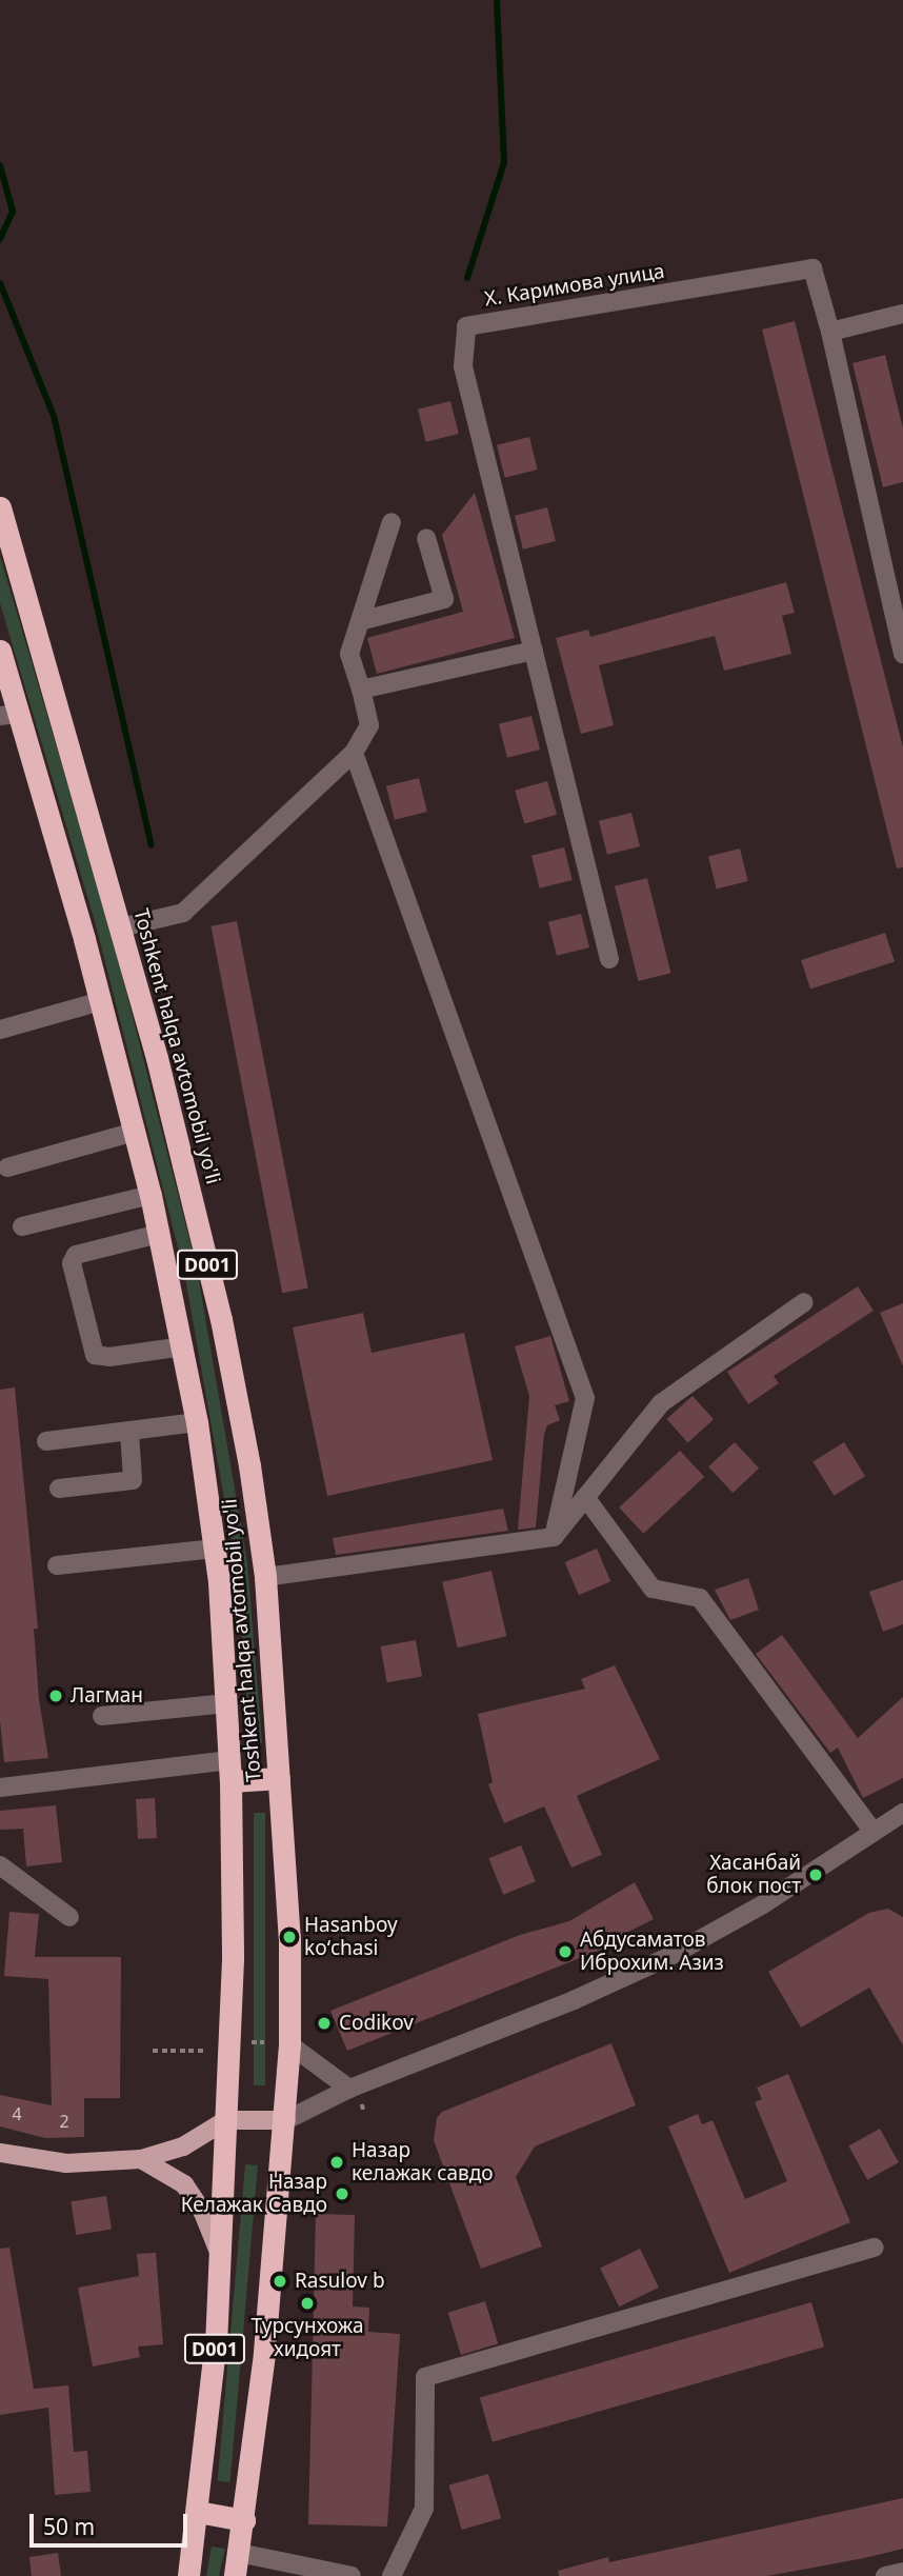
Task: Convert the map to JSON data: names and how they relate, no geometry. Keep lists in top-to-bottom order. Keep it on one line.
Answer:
{"streets":{"highway":["Toshkent halqa avtomobil yo'li","D001"],"street":["Х. Каримова улица"]},"places":["Лагман","Хасанбай блок пост","Hasanboy koʻchasi","Абдусаматов Иброхим. Азиз","Codikov","Назар келажак савдо","Назар Келажак Савдо","Rasulov b","Турсунхожа хидоят"],"house_numbers":["4","2"],"scale_bar":"50 m"}
